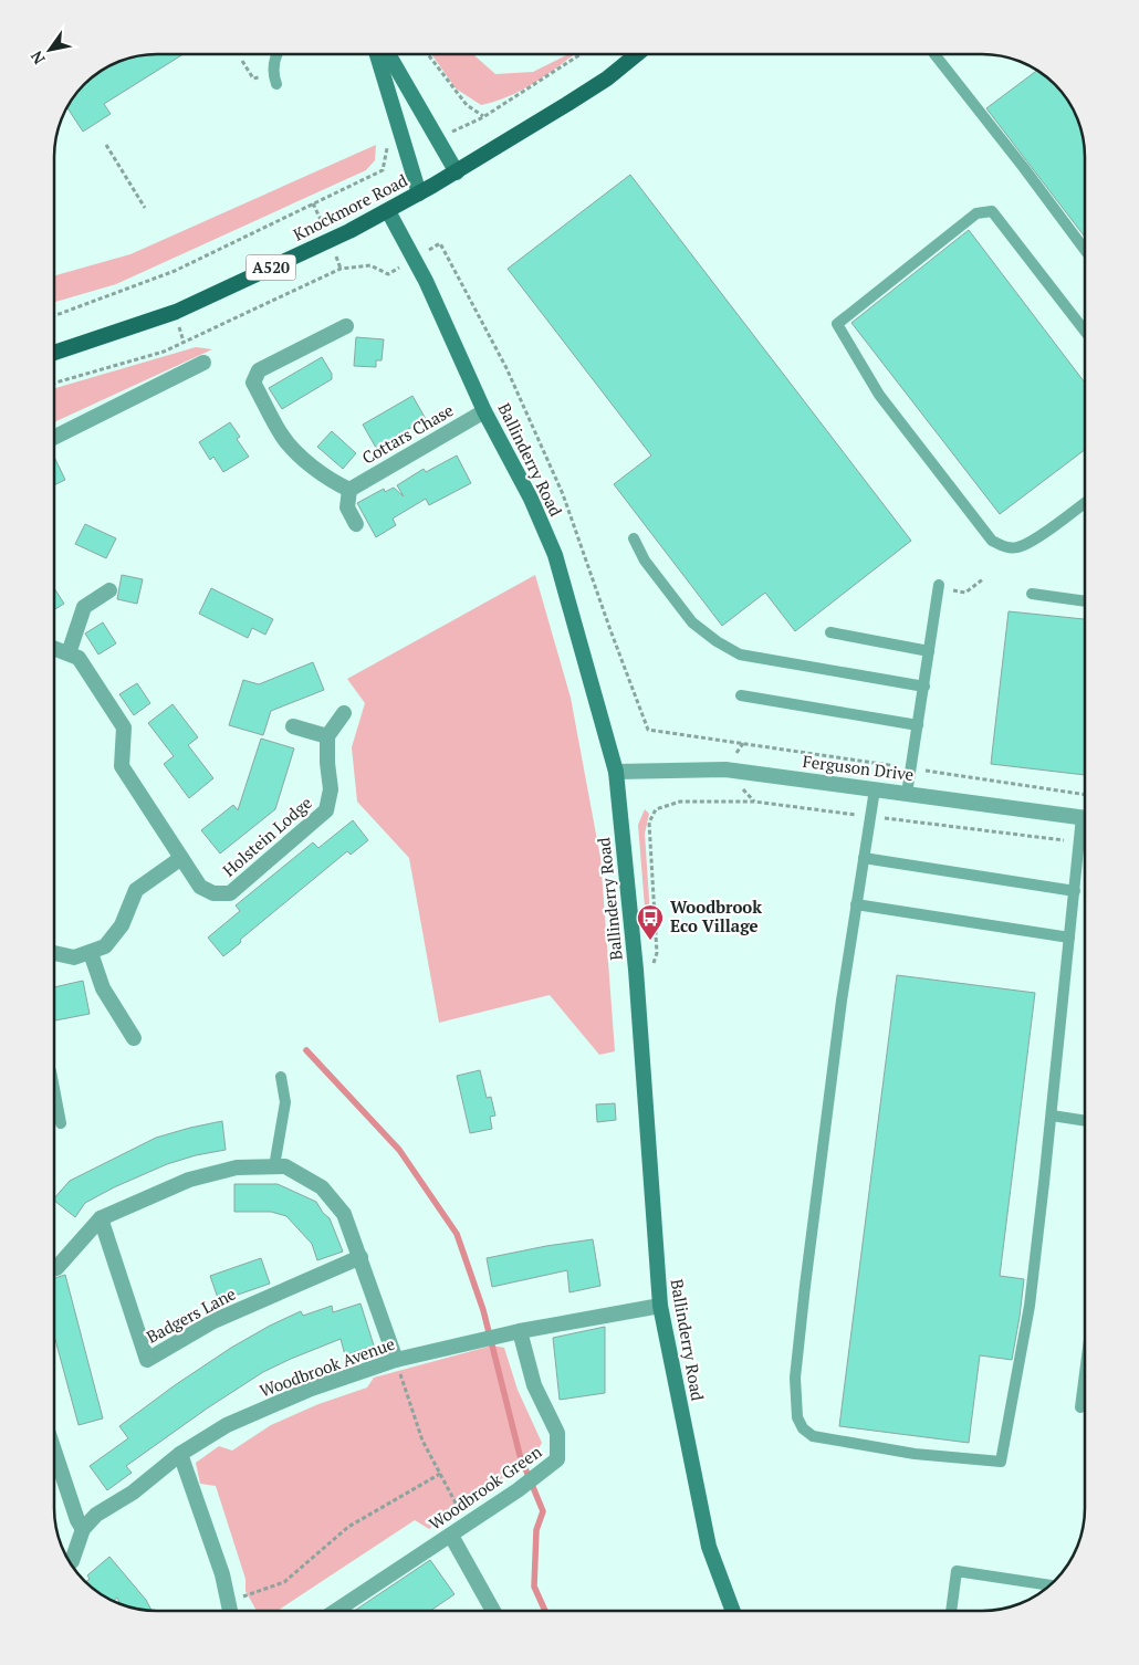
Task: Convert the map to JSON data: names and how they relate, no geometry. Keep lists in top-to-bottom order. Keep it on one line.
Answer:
{"streets":{"main road":["Knockmore Road","A520","Ballinderry Road"],"street":["Cottars Chase","Ferguson Drive","Holstein Lodge","Badgers Lane","Woodbrook Avenue","Woodbrook Green"]},"crossings":[["Knockmore Road","Ballinderry Road"],["Cottars Chase","Ballinderry Road"],["Ballinderry Road","Ferguson Drive"],["Ballinderry Road","Woodbrook Avenue"],["Woodbrook Avenue","Woodbrook Green"]],"places":{"bus stop":["Woodbrook Eco Village"]},"north":"bottom left"}
